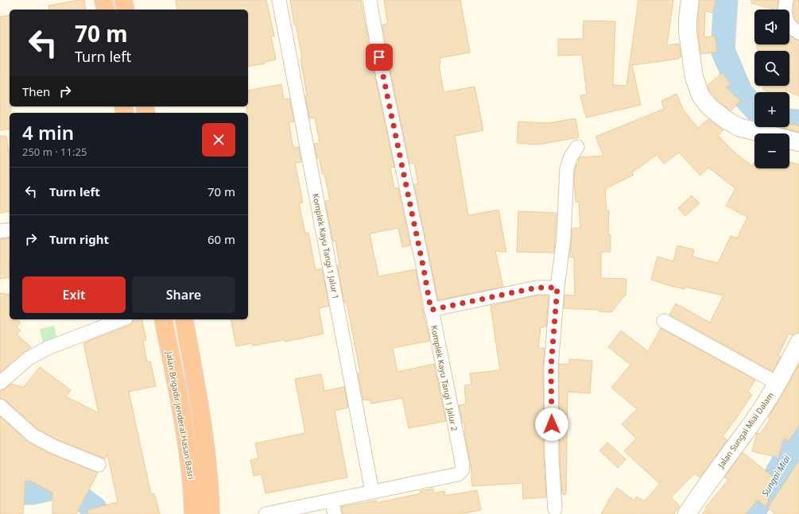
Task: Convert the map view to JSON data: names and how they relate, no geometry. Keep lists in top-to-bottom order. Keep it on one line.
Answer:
{"streets":{"highway":["Jalan Brigadir Jenderal Hasan Basri"],"street":["Komplek Kayu Tangi 1 Jalur 1","Komplek Kayu Tangi 1 Jalur 2","Jalan Sungai Miai Dalam"]},"crossings":[["Komplek Kayu Tangi 1 Jalur 1","Komplek Kayu Tangi 1 Jalur 2"]],"water":["Sungai Miai"],"page":{"map_buttons":["+","−"],"turn":["70 m","Turn left"],"then":"Then","heading":["4 min","250 m · 11:25"],"list":[{"name":"Turn left","value":"70 m"},{"name":"Turn right","value":"60 m"}],"buttons":["Exit","Share"]}}
